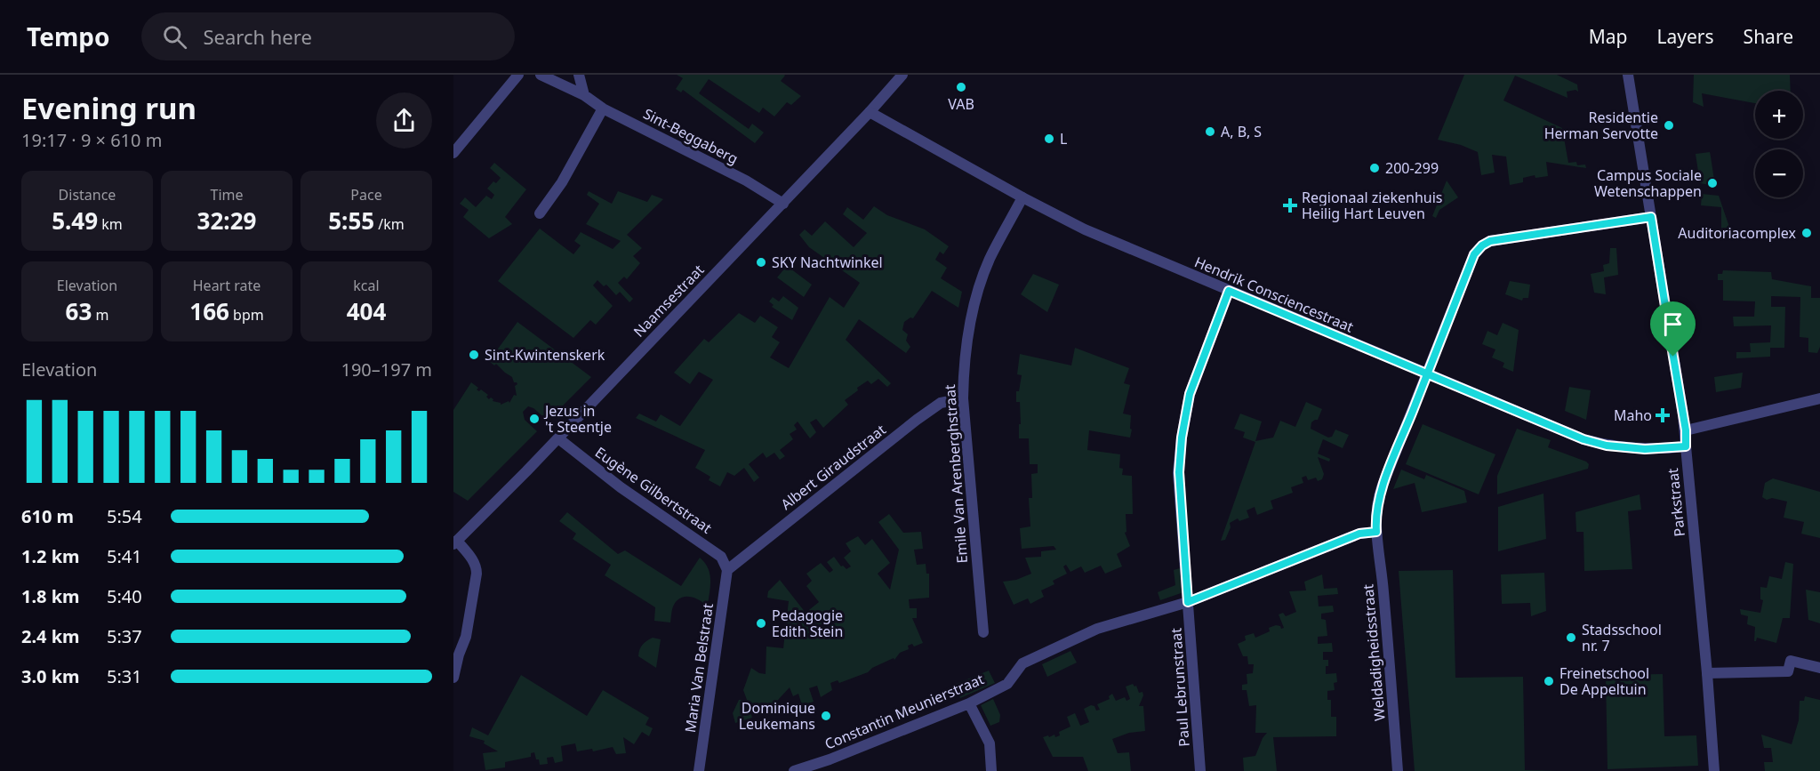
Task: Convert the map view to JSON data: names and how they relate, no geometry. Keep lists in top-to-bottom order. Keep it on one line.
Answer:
{"streets":{"street":["Sint-Beggaberg","Hendrik Consciencestraat","Naamsestraat","Albert Giraudstraat","Emile Van Arenberghstraat","Eugène Gilbertstraat","Parkstraat","Weldadigheidsstraat","Maria Van Belstraat","Paul Lebrunstraat","Constantin Meunierstraat"]},"crossings":[["Sint-Beggaberg","Naamsestraat"],["Hendrik Consciencestraat","Naamsestraat"],["Hendrik Consciencestraat","Emile Van Arenberghstraat"],["Hendrik Consciencestraat","Parkstraat"],["Hendrik Consciencestraat","Weldadigheidsstraat"],["Hendrik Consciencestraat","Paul Lebrunstraat"],["Naamsestraat","Eugène Gilbertstraat"],["Albert Giraudstraat","Emile Van Arenberghstraat"],["Albert Giraudstraat","Eugène Gilbertstraat"],["Albert Giraudstraat","Maria Van Belstraat"],["Eugène Gilbertstraat","Maria Van Belstraat"],["Parkstraat","Weldadigheidsstraat"],["Weldadigheidsstraat","Constantin Meunierstraat"],["Paul Lebrunstraat","Constantin Meunierstraat"]],"places":{"other":["VAB","Residentie Herman Servotte","A, B, S","L","200-299","Campus Sociale Wetenschappen","Auditoriacomplex","SKY Nachtwinkel","Sint-Kwintenskerk","Jezus in 't Steentje","Pedagogie Edith Stein","Stadsschool nr. 7","Freinetschool De Appeltuin","Dominique Leukemans"],"health":["Regionaal ziekenhuis Heilig Hart Leuven","Maho"]},"page":{"header":"Tempo","search":"Search here","nav":["Map","Layers","Share"],"heading":["Evening run","19:17 · 9 × 610 m"],"map_buttons":["+","−"],"stats":[["Distance","5.49 km"],["Time","32:29"],["Pace","5:55 /km"],["Elevation","63 m"],["Heart rate","166 bpm"],["kcal","404"]],"chart":["Elevation","190–197 m"],"list":[{"name":"610 m","note":"5:54"},{"name":"1.2 km","note":"5:41"},{"name":"1.8 km","note":"5:40"},{"name":"2.4 km","note":"5:37"},{"name":"3.0 km","note":"5:31"}]}}
